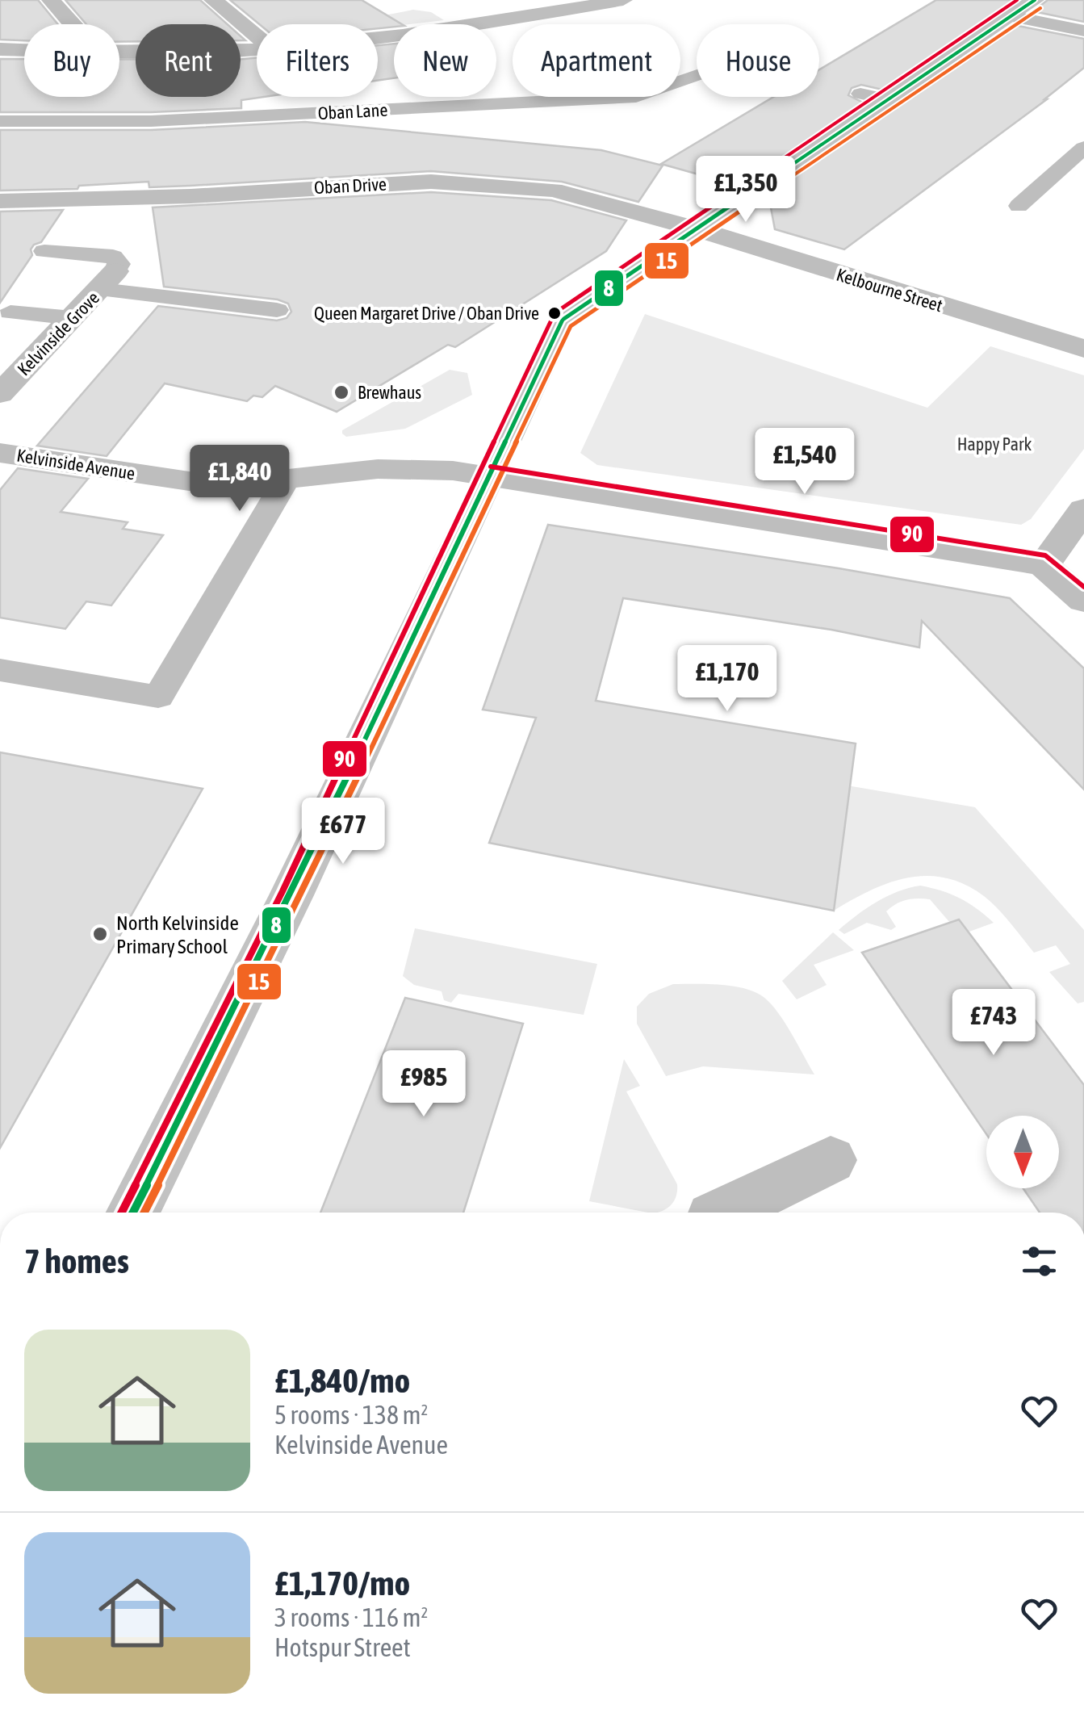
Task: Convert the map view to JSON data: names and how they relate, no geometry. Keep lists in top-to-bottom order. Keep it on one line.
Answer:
{"streets":{"street":["Oban Drive","Kelbourne Street","Kelvinside Grove","Kelvinside Avenue"],"lane":["Oban Lane"]},"crossings":[["Oban Drive","Kelbourne Street"]],"parks":["Happy Park"],"places":["Queen Margaret Drive / Oban Drive","Brewhaus","North Kelvinside Primary School"],"lines":["transit line 8","transit line 90","transit line 15"],"north":"bottom","page":{"chip":["Buy","Rent","Filters","New","Apartment","House"],"price":["£1,350","£1,540","£1,840","£1,170","£677","£743","£985"],"heading":"7 homes","list":[{"name":"£1,840/mo","note":"5 rooms · 138 m² · Kelvinside Avenue"},{"name":"£1,170/mo","note":"3 rooms · 116 m² · Hotspur Street"}]}}
